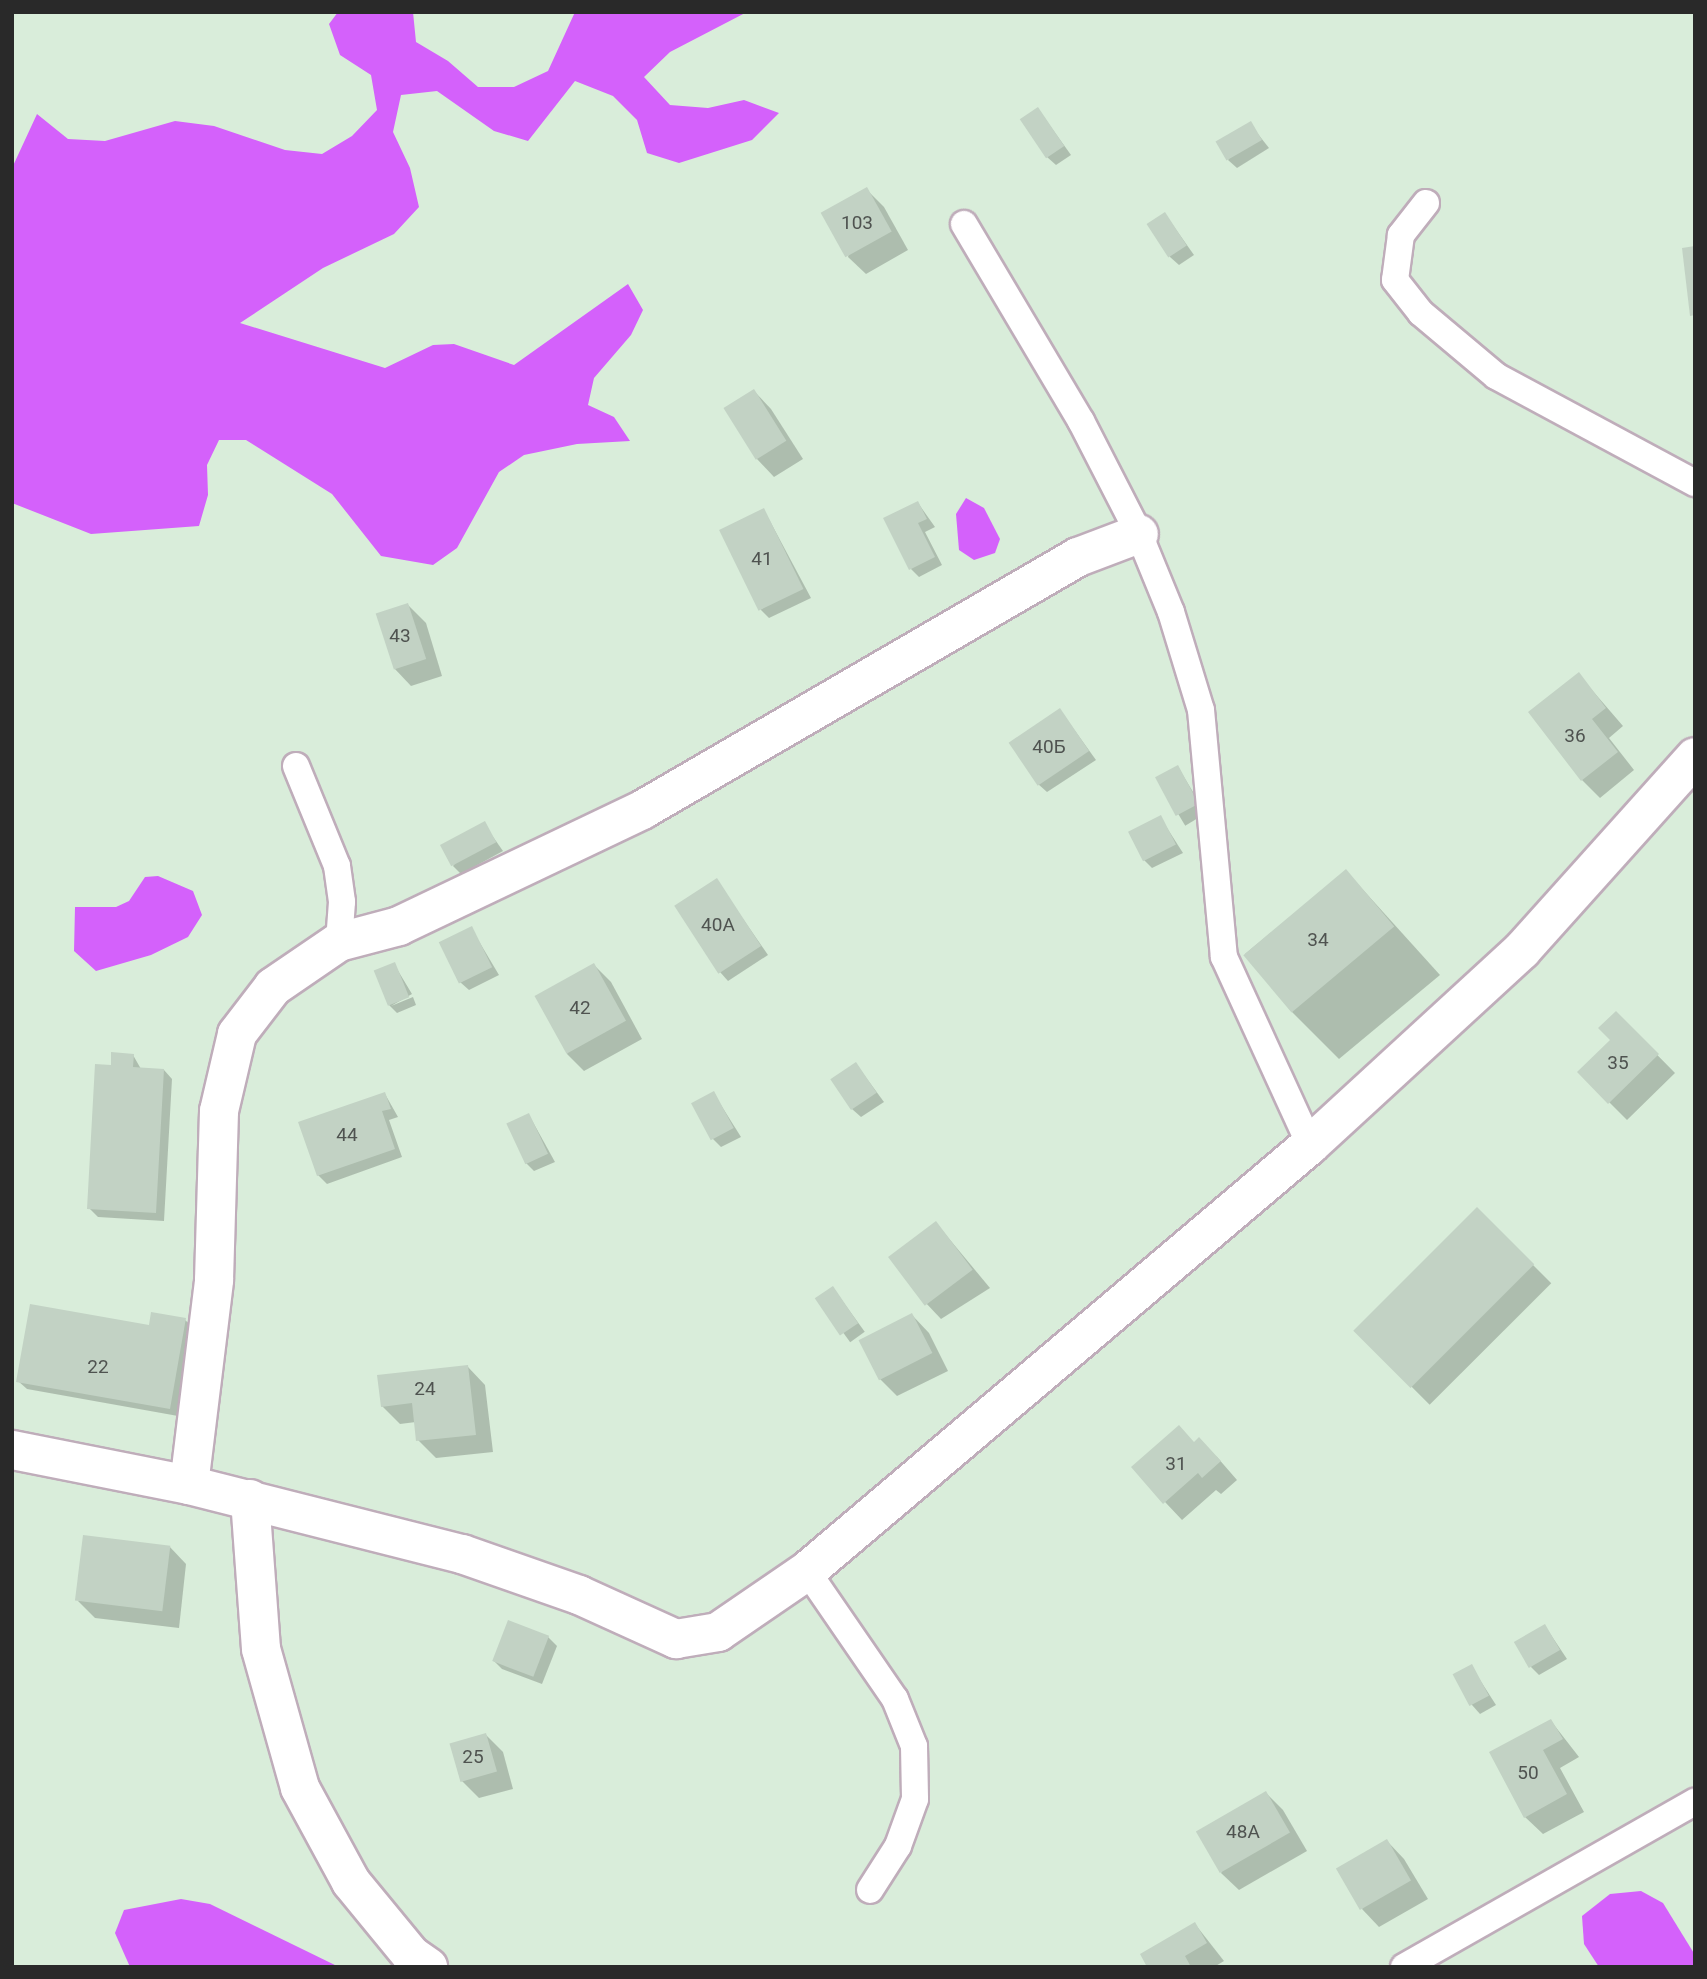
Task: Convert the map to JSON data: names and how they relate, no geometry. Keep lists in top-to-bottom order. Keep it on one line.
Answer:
{"house_numbers":["103","41","43","36","40Б","40А","34","42","35","44","22","24","31","25","50","48А"]}
